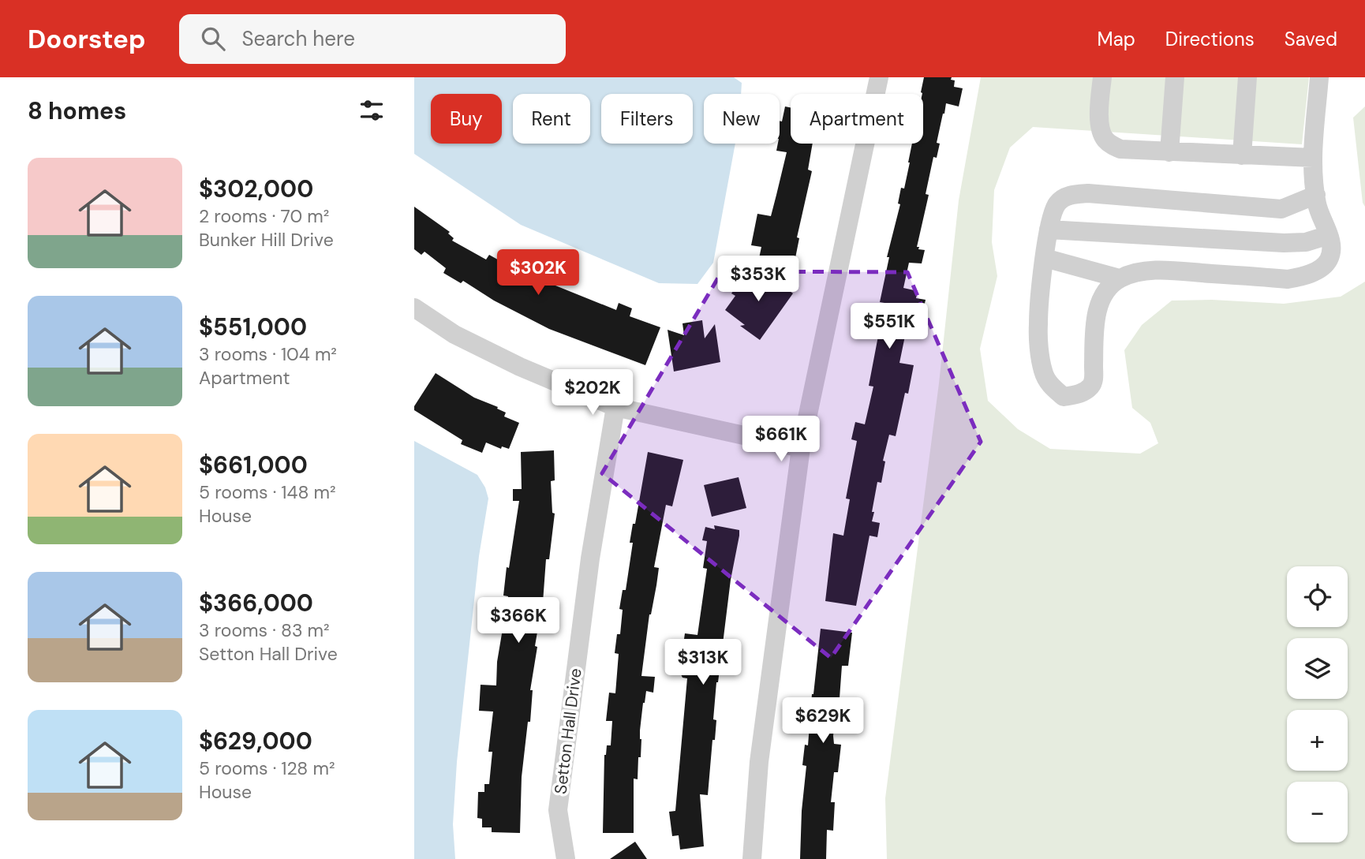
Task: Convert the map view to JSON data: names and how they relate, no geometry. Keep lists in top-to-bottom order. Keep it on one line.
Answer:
{"streets":{"street":["Setton Hall Drive"]},"page":{"header":"Doorstep","search":"Search here","nav":["Map","Directions","Saved"],"heading":"8 homes","chip":["Buy","Rent","Filters","New","Apartment"],"list":[{"name":"$302,000","note":"2 rooms · 70 m² · Bunker Hill Drive"},{"name":"$551,000","note":"3 rooms · 104 m² · Apartment"},{"name":"$661,000","note":"5 rooms · 148 m² · House"},{"name":"$366,000","note":"3 rooms · 83 m² · Setton Hall Drive"},{"name":"$629,000","note":"5 rooms · 128 m² · House"}],"price":["$302K","$353K","$551K","$202K","$661K","$366K","$313K","$629K"],"map_buttons":["+","−"]}}
